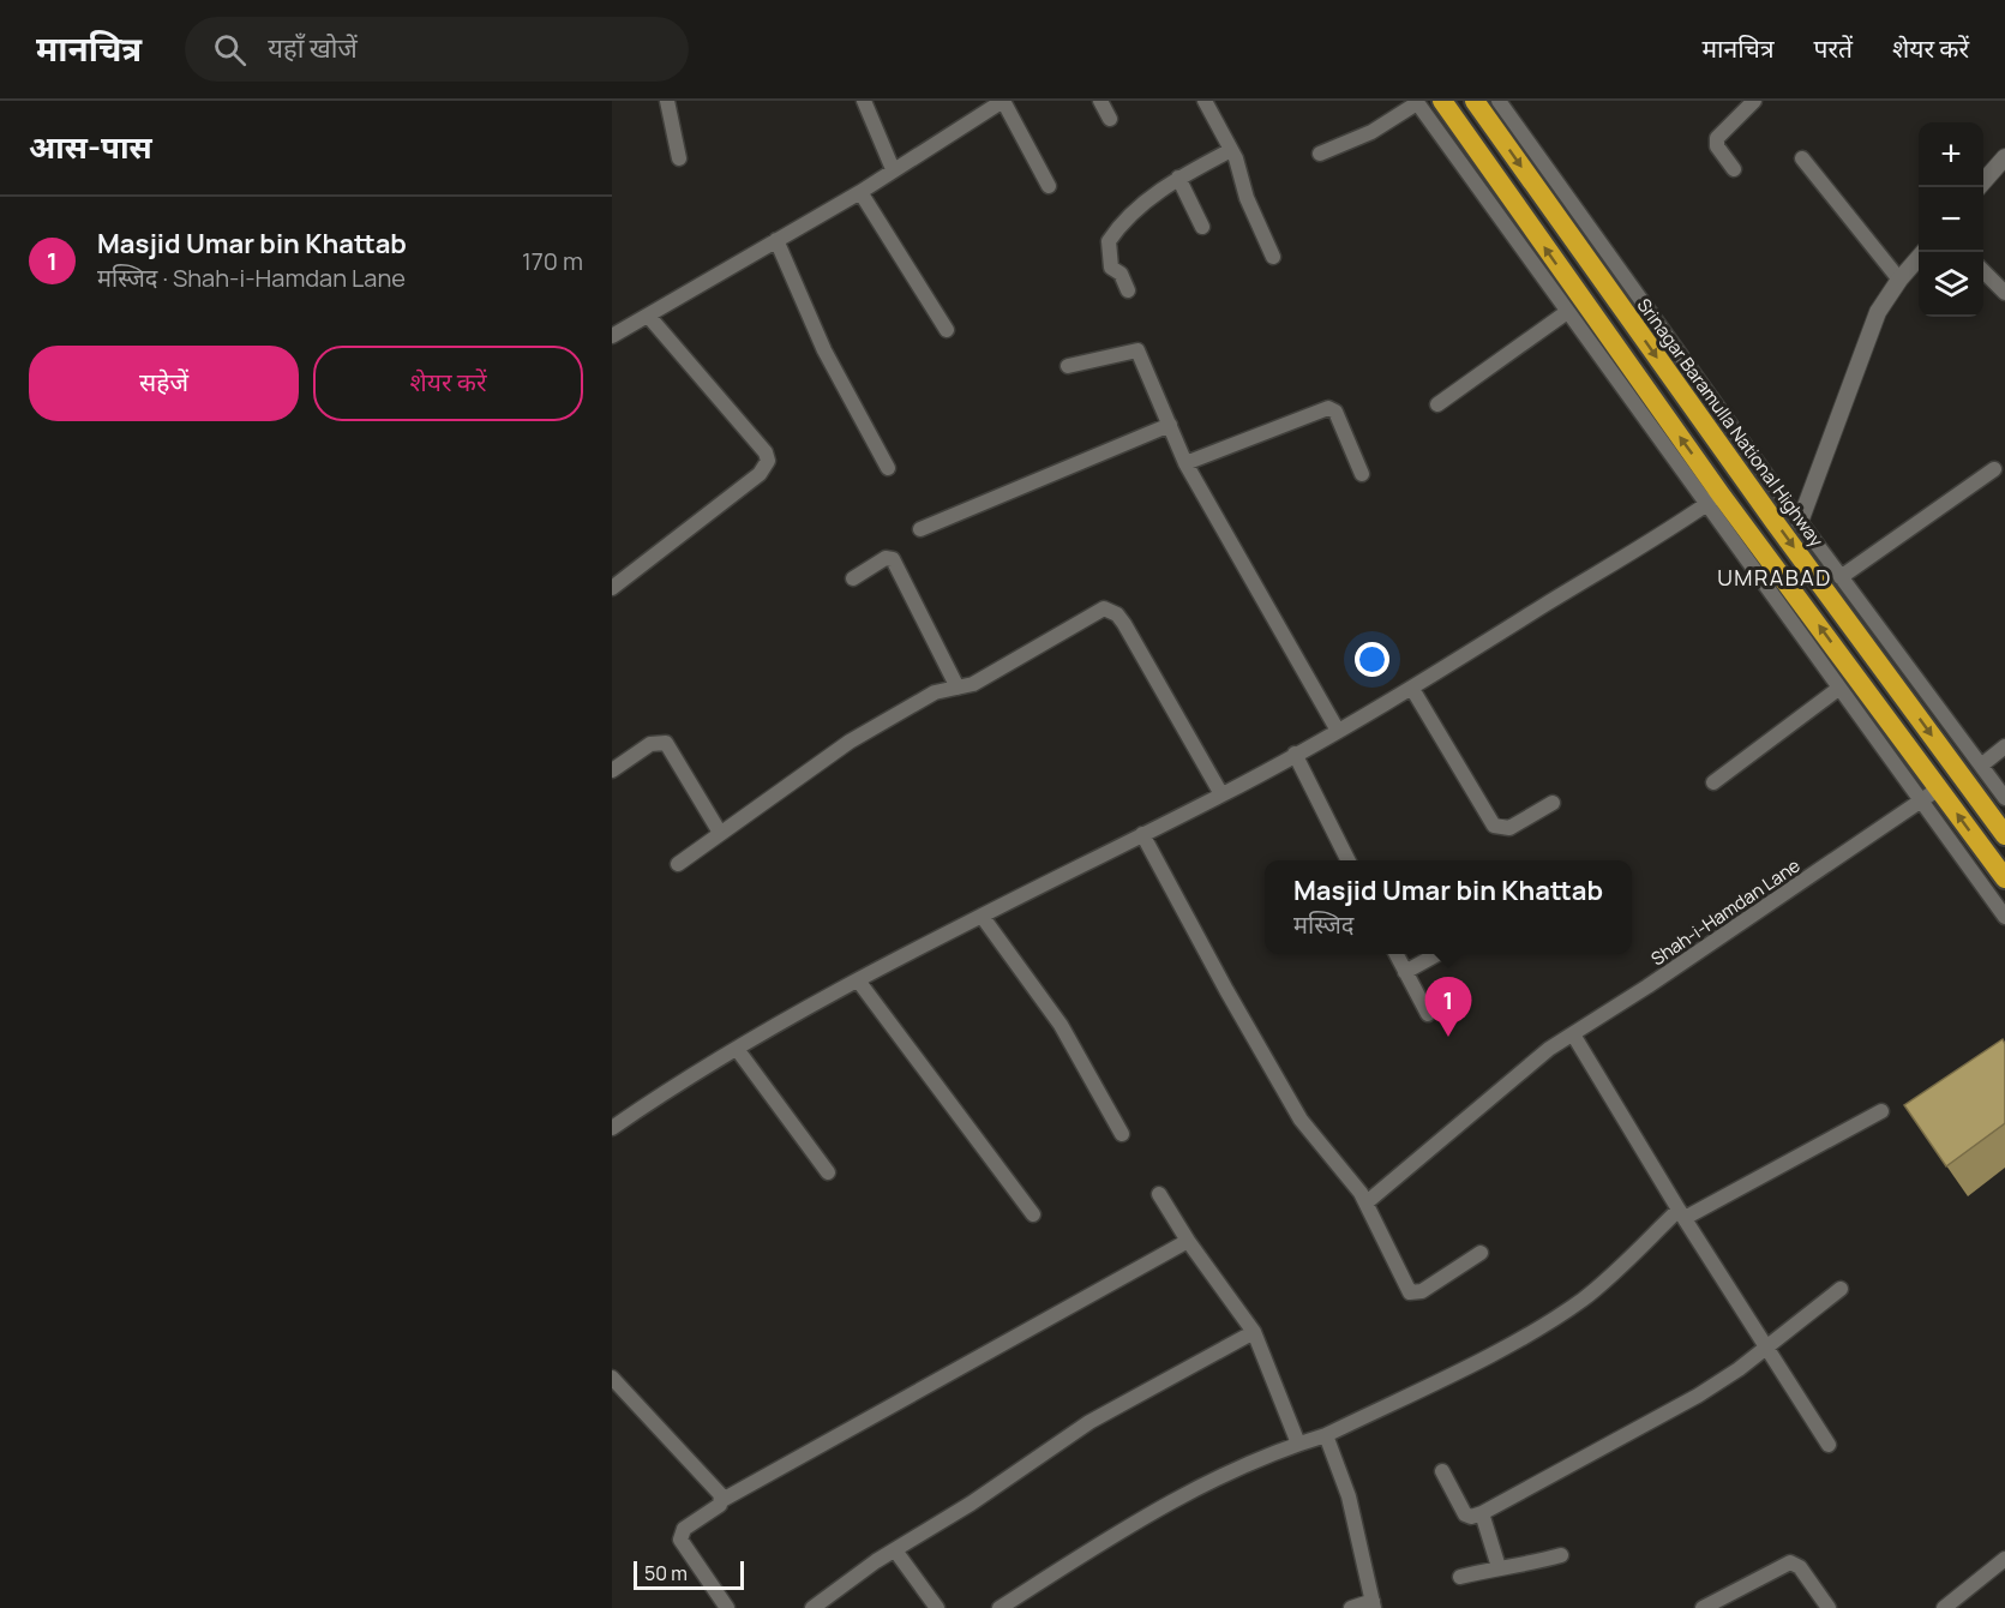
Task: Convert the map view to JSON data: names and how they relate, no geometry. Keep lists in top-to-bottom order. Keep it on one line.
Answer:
{"streets":{"highway":["Srinagar Baramulla National Highway"],"street":["Shah-i-Hamdan Lane"]},"districts":["UMRABAD"],"scale_bar":"50 m","page":{"header":"मानचित्र","search":"यहाँ खोजें","nav":["मानचित्र","परतें","शेयर करें"],"heading":"आस-पास","map_buttons":["+","−"],"list":[{"mark":"1","name":"Masjid Umar bin Khattab","note":"मस्जिद · Shah-i-Hamdan Lane","value":"170 m"}],"buttons":["सहेजें","शेयर करें"],"popup":["Masjid Umar bin Khattab","मस्जिद"],"pins":"1","scale":"50 m"}}
